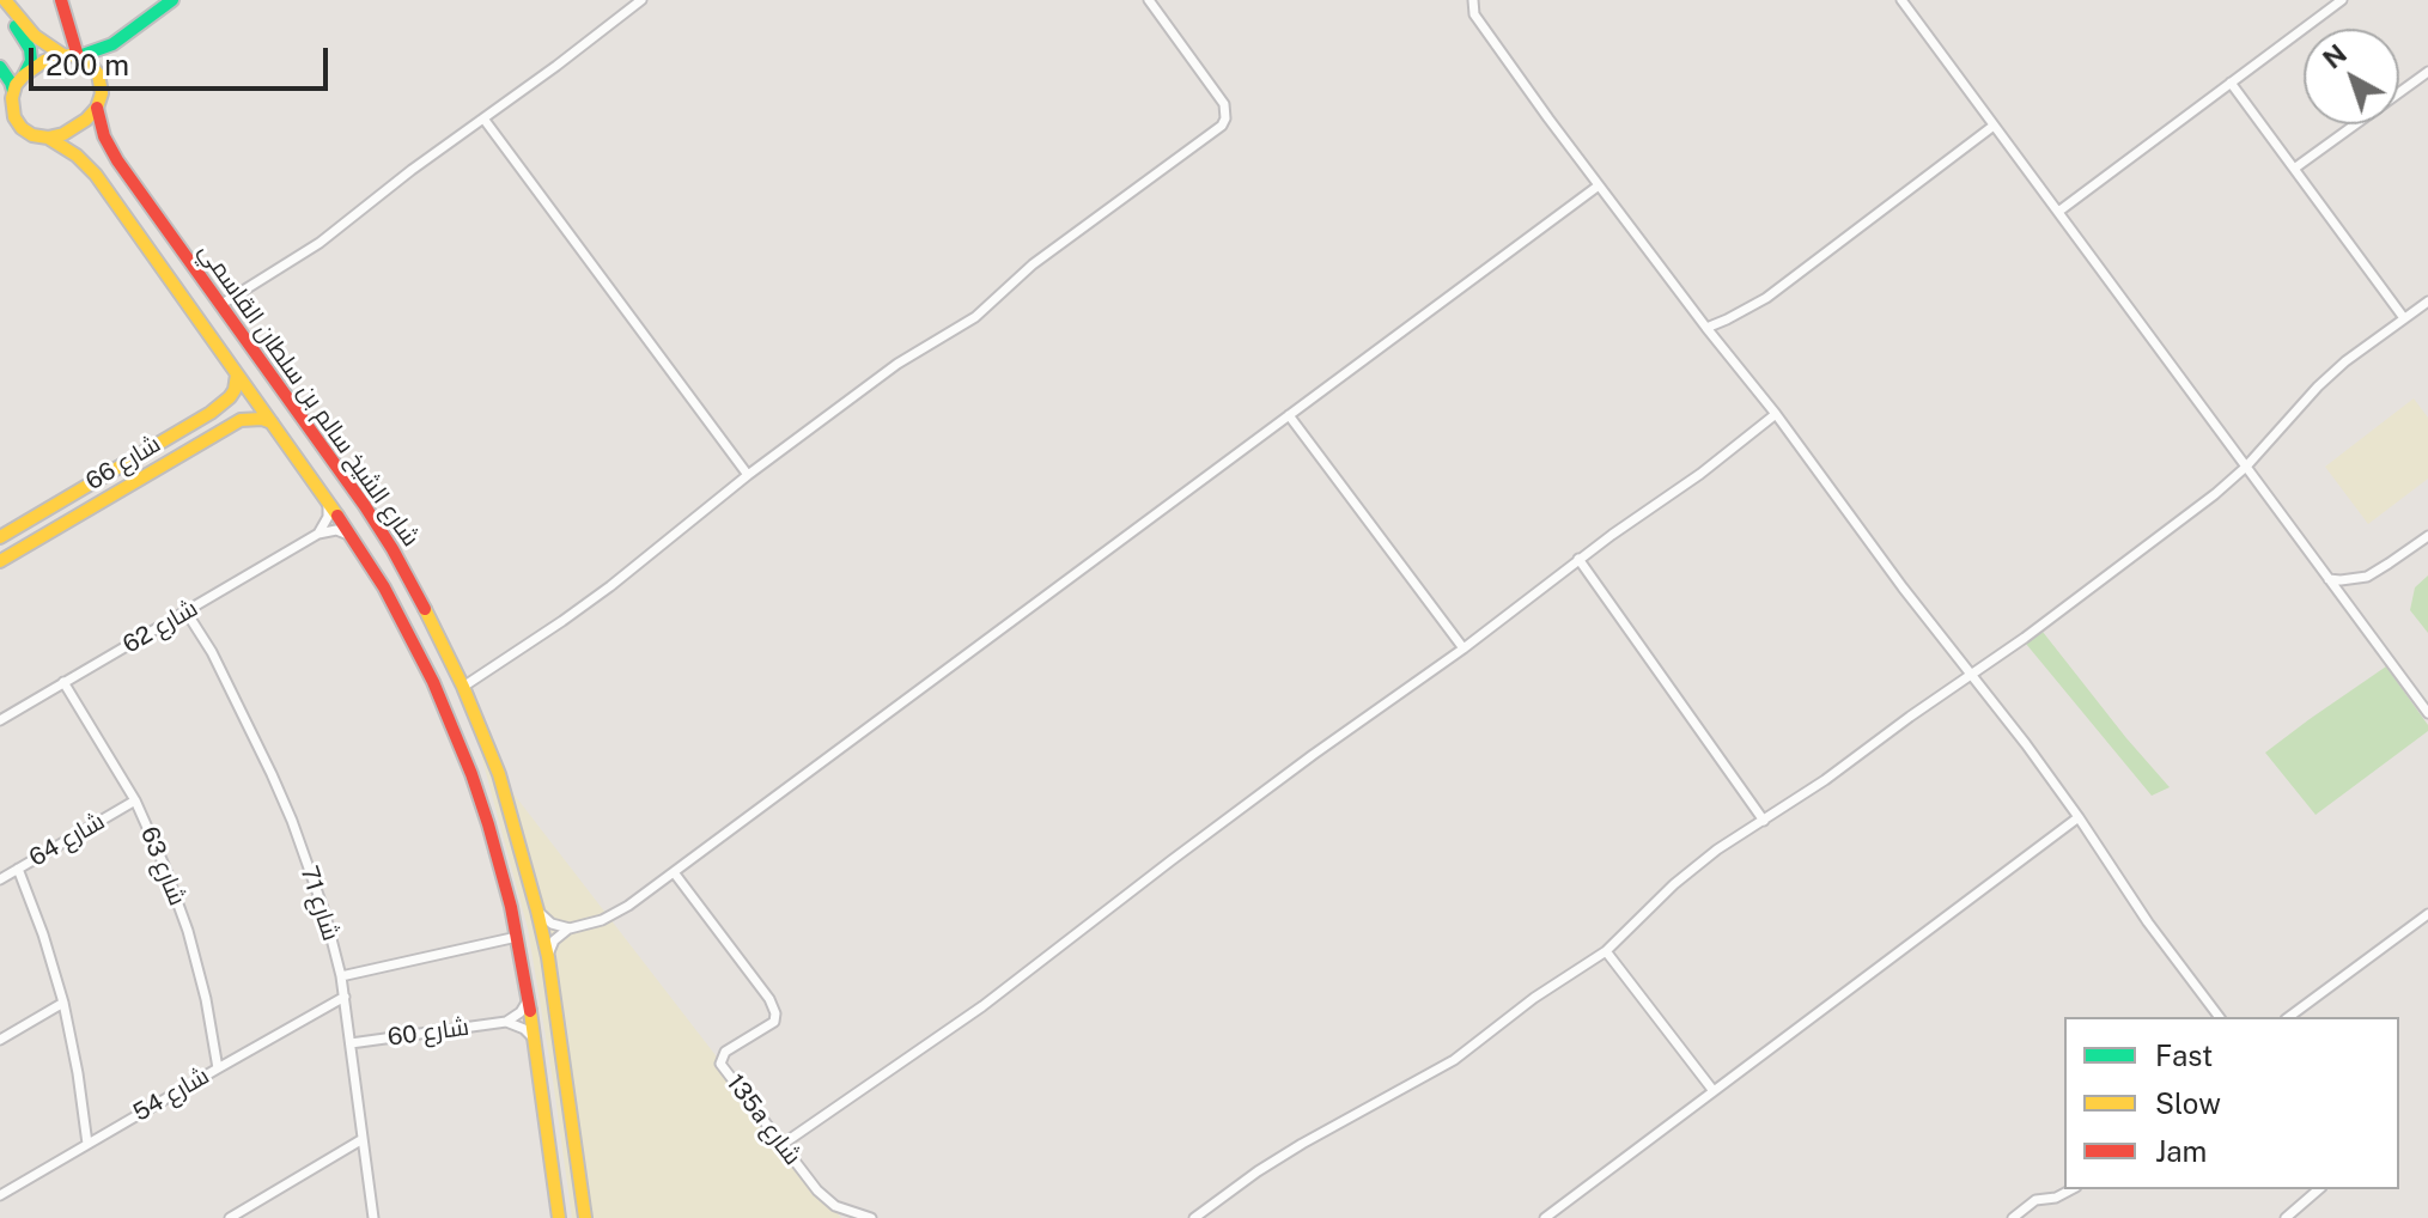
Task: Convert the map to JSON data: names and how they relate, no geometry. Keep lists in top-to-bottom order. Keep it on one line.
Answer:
{"streets":{"main road":["شارع الشيخ سالم بن سلطان القاسمي","شارع 66"],"street":["شارع 62","شارع 64","شارع 63","شارع 71","شارع 60","شارع 54","135a شارع"]},"crossings":[["شارع الشيخ سالم بن سلطان القاسمي","شارع 66"],["شارع 62","شارع 63"],["شارع 62","شارع 71"],["شارع 64","شارع 63"],["شارع 63","شارع 54"],["شارع 71","شارع 60"],["شارع 71","شارع 54"]],"legend":["Fast","Slow","Jam"],"scale_bar":"200 m","north":"top left"}
